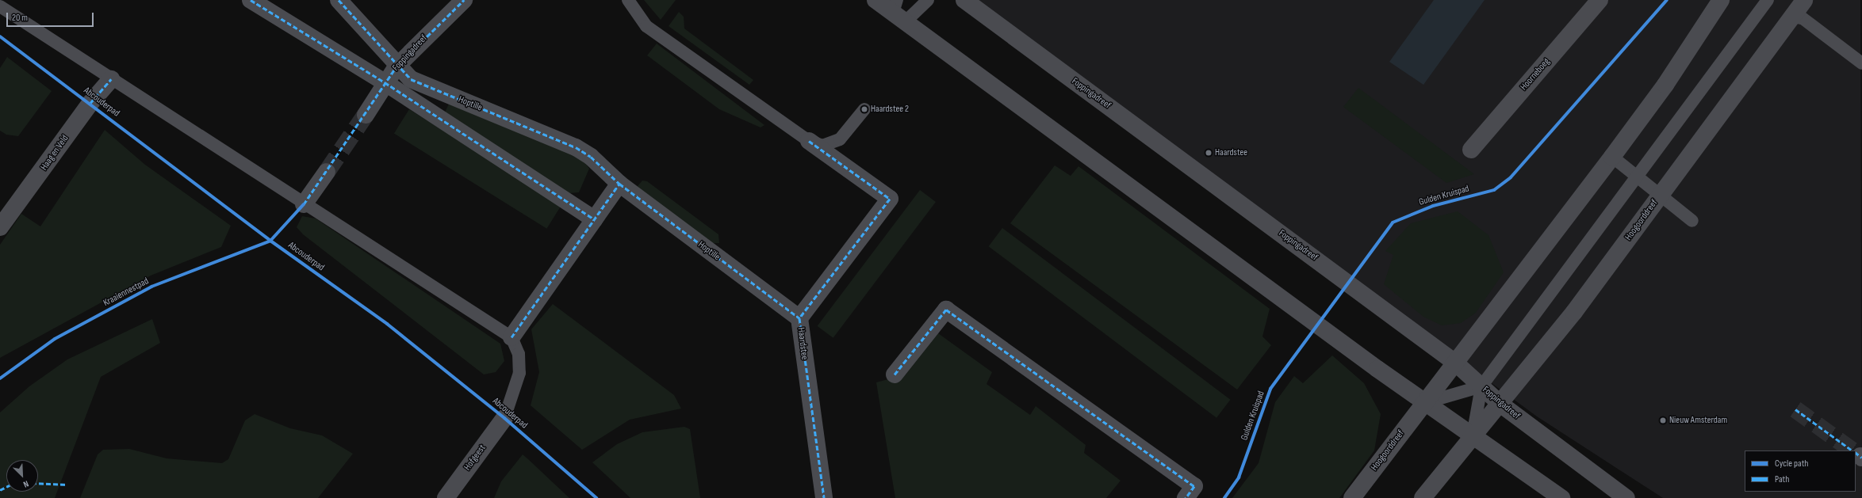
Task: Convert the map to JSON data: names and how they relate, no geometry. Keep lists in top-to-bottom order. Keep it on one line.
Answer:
{"streets":{"street":["Foppingadreef","Hoorneboeg","Hoptille","Haag en Veld","Hoogoorddreef","Haardstee","Hofgeest"],"cycle path":["Abcouderpad","Gulden Kruispad","Kraaiennestpad"]},"crossings":[["Foppingadreef","Hoptille"],["Foppingadreef","Hoogoorddreef"],["Hoptille","Haardstee"]],"places":["Haardstee 2","Haardstee","Nieuw Amsterdam"],"legend":["Cycle path","Path"],"scale_bar":"20 m","north":"bottom right"}
